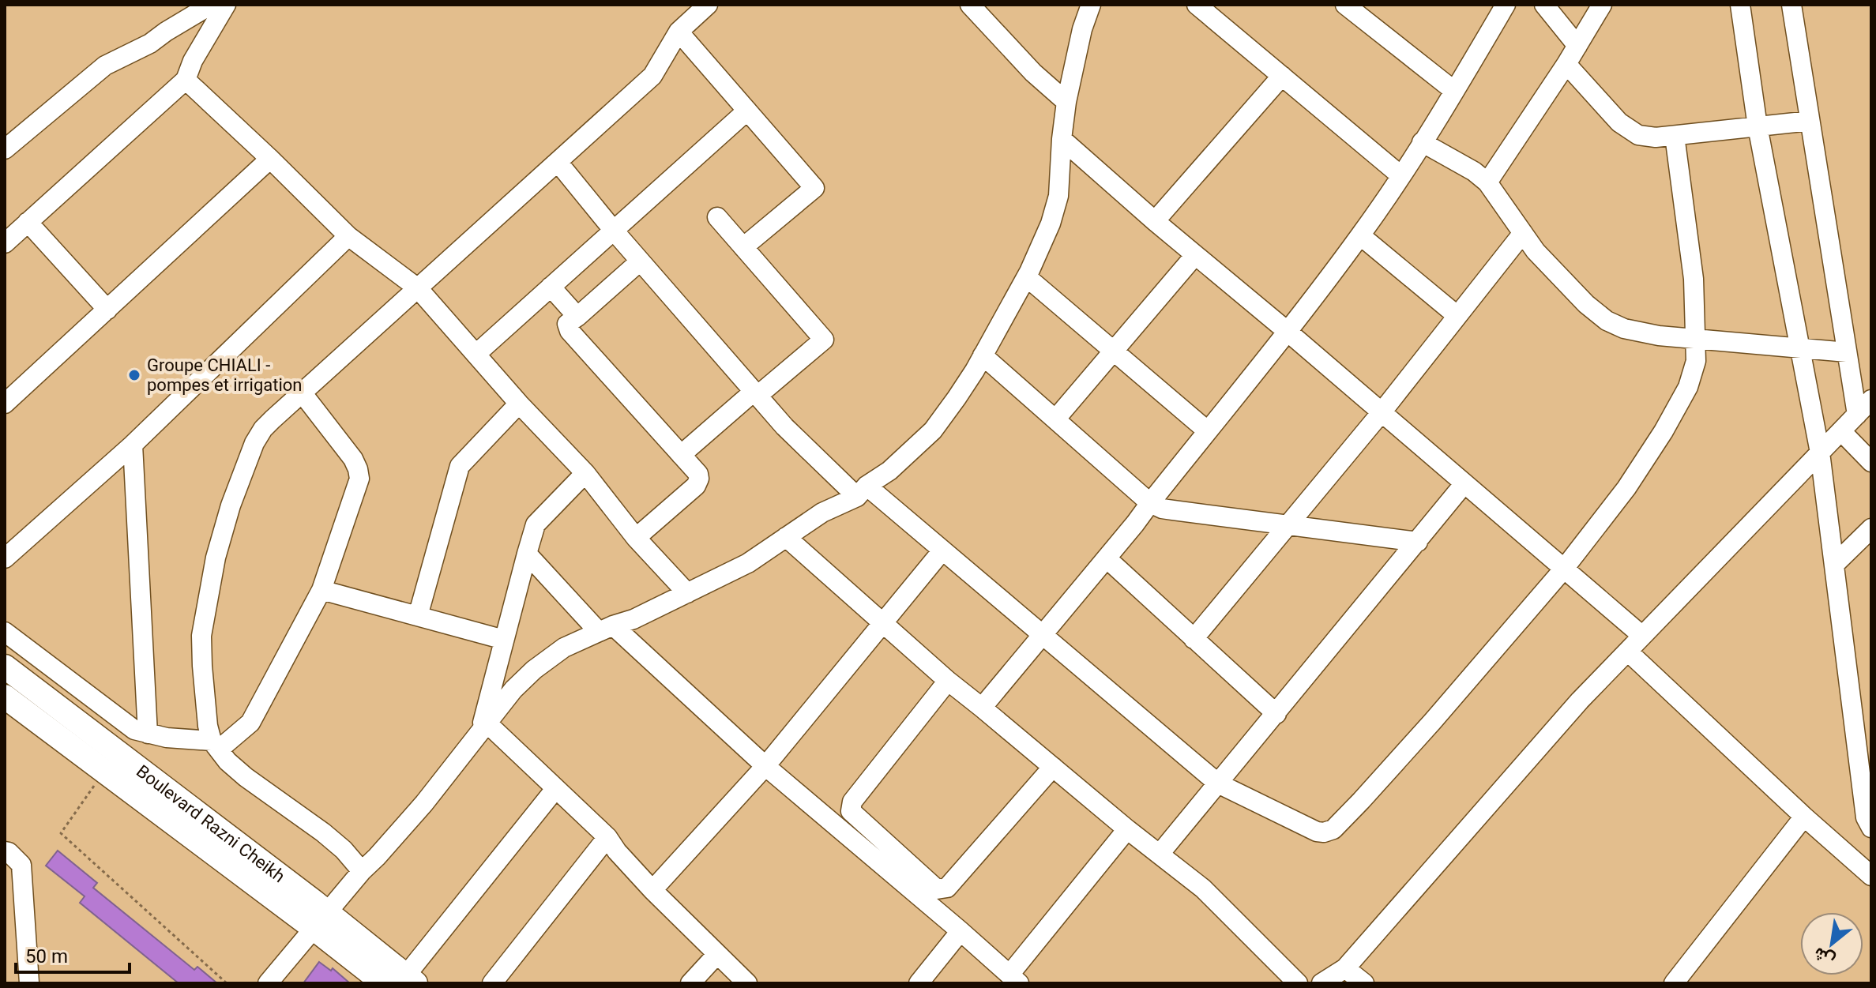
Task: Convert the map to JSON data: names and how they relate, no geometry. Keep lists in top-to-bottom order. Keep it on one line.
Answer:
{"streets":{"main road":["Boulevard Razni Cheikh"]},"places":["Groupe CHIALI - pompes et irrigation"],"scale_bar":"50 m","north":"bottom left"}
